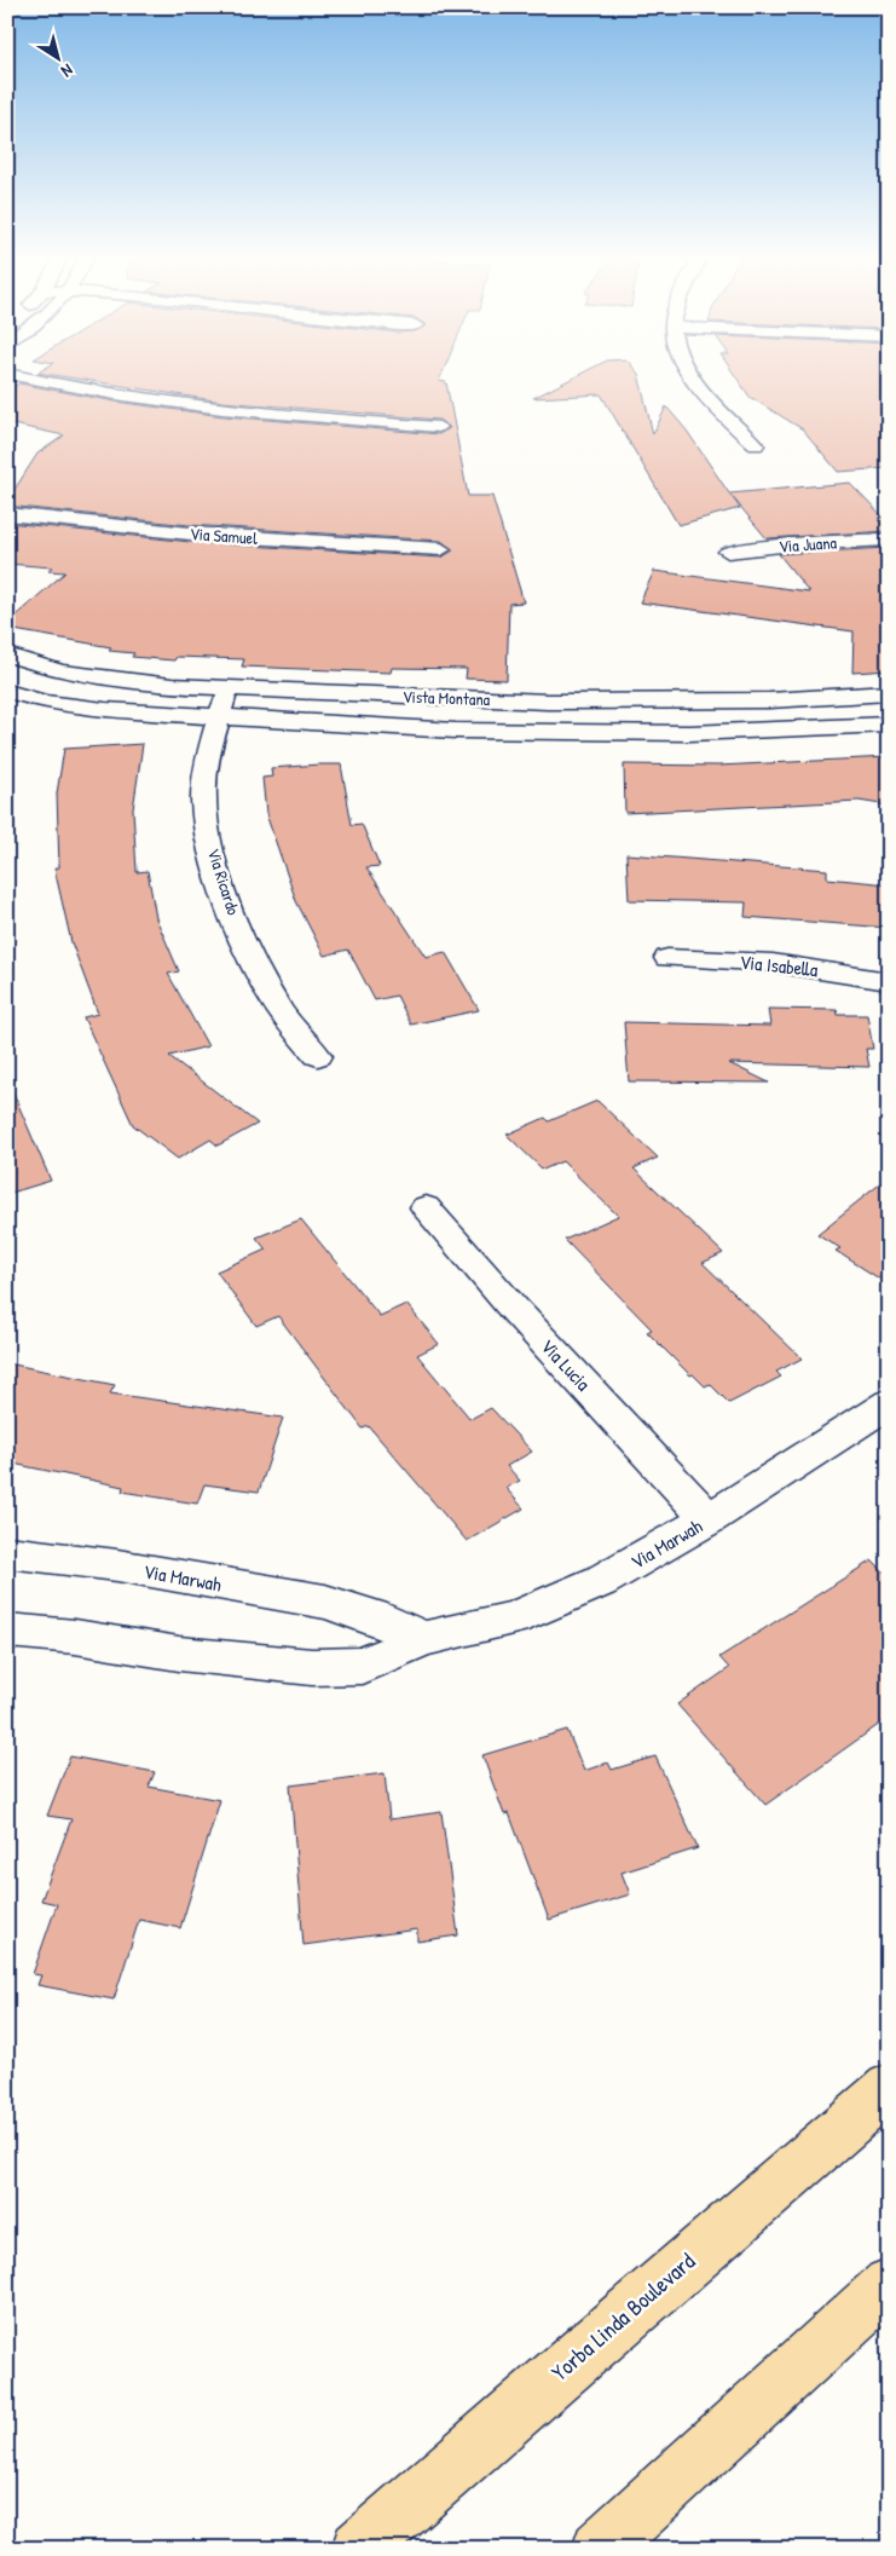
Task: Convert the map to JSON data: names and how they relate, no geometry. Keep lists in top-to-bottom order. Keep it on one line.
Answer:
{"streets":{"main road":["Yorba Linda Boulevard"],"street":["Via Samuel","Via Juana","Vista Montana","Via Ricardo","Via Isabella","Via Lucia","Via Marwah"]},"crossings":[["Vista Montana","Via Ricardo"],["Via Lucia","Via Marwah"]],"north":"bottom right"}
